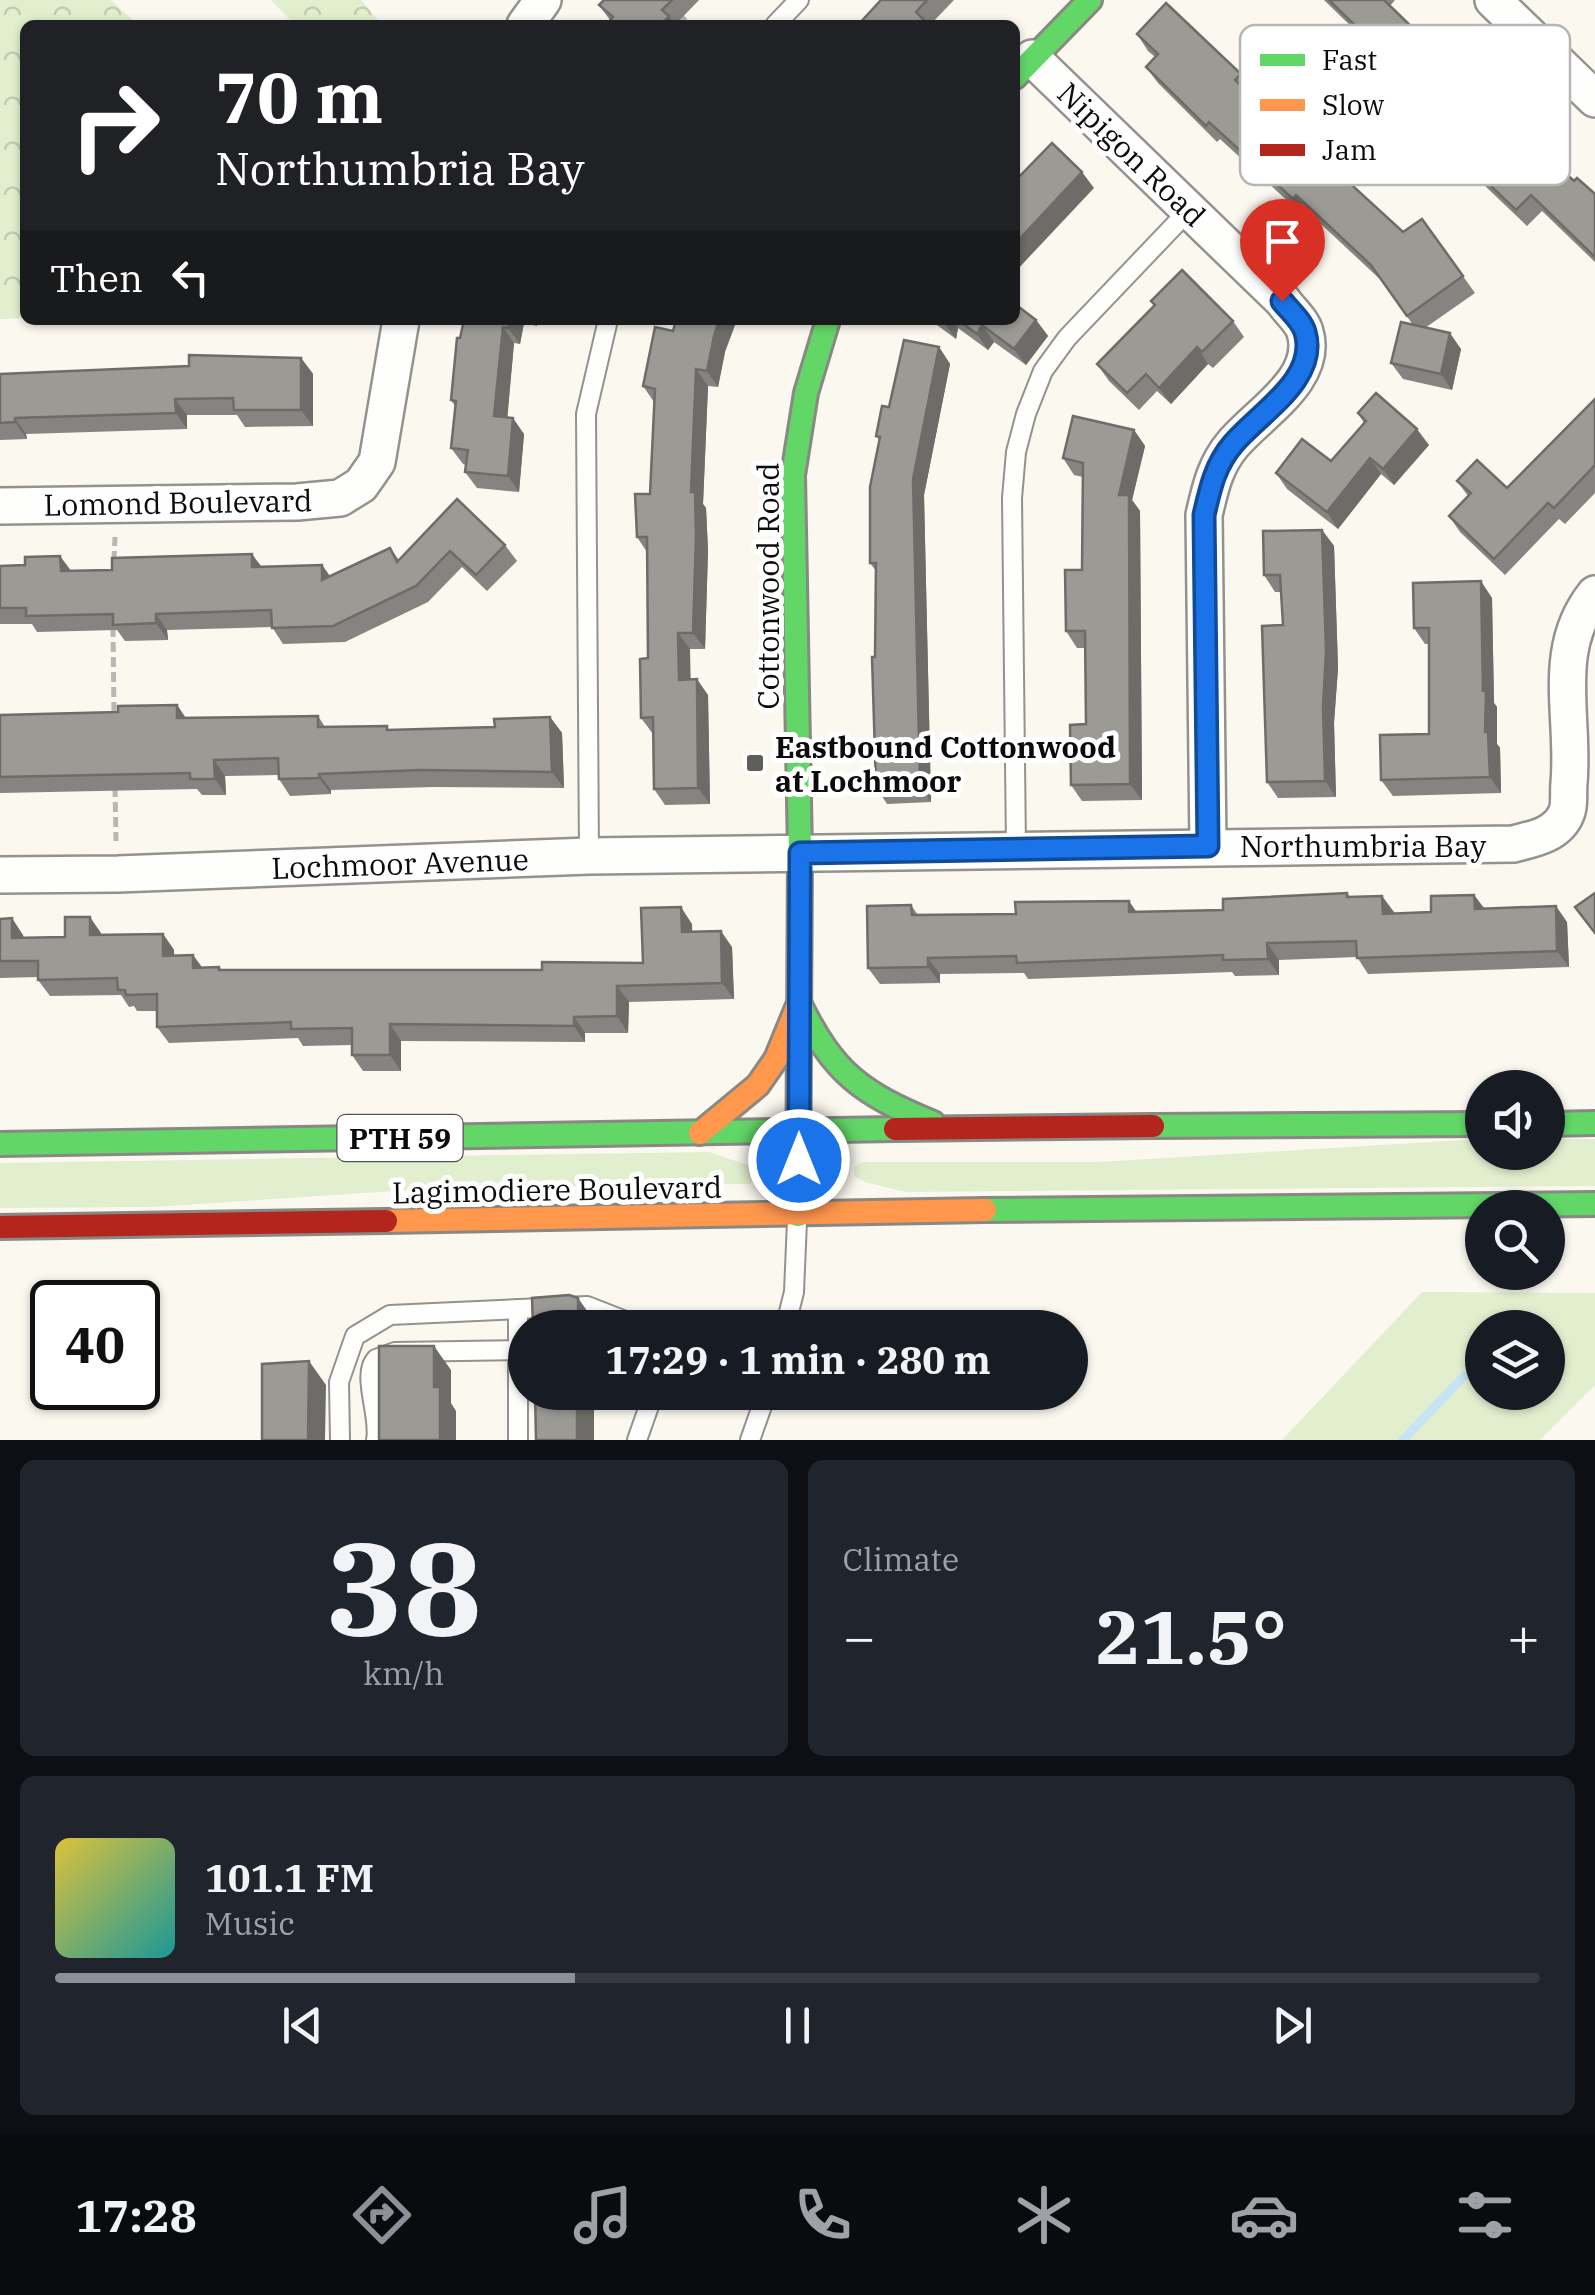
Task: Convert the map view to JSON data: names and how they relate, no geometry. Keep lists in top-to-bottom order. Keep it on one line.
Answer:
{"streets":{"main road":["Cottonwood Road","PTH 59","Lagimodiere Boulevard"],"street":["Nipigon Road","Lomond Boulevard","Northumbria Bay","Lochmoor Avenue"]},"crossings":[["Nipigon Road","Northumbria Bay"],["Cottonwood Road","Northumbria Bay"],["Cottonwood Road","Lochmoor Avenue"],["Cottonwood Road","Lagimodiere Boulevard"],["Northumbria Bay","Lochmoor Avenue"]],"places":{"transit":["Eastbound Cottonwood at Lochmoor"]},"legend":["Fast","Slow","Jam"],"page":{"turn":["70 m","Northumbria Bay"],"then":"Then","limit":"40","trip":"17:29 · 1 min · 280 m","tile":[["38","km/h"],"Climate"],"heat":["−","21.5°","+"],"song":["101.1 FM","Music"],"tabs":"17:28"}}
